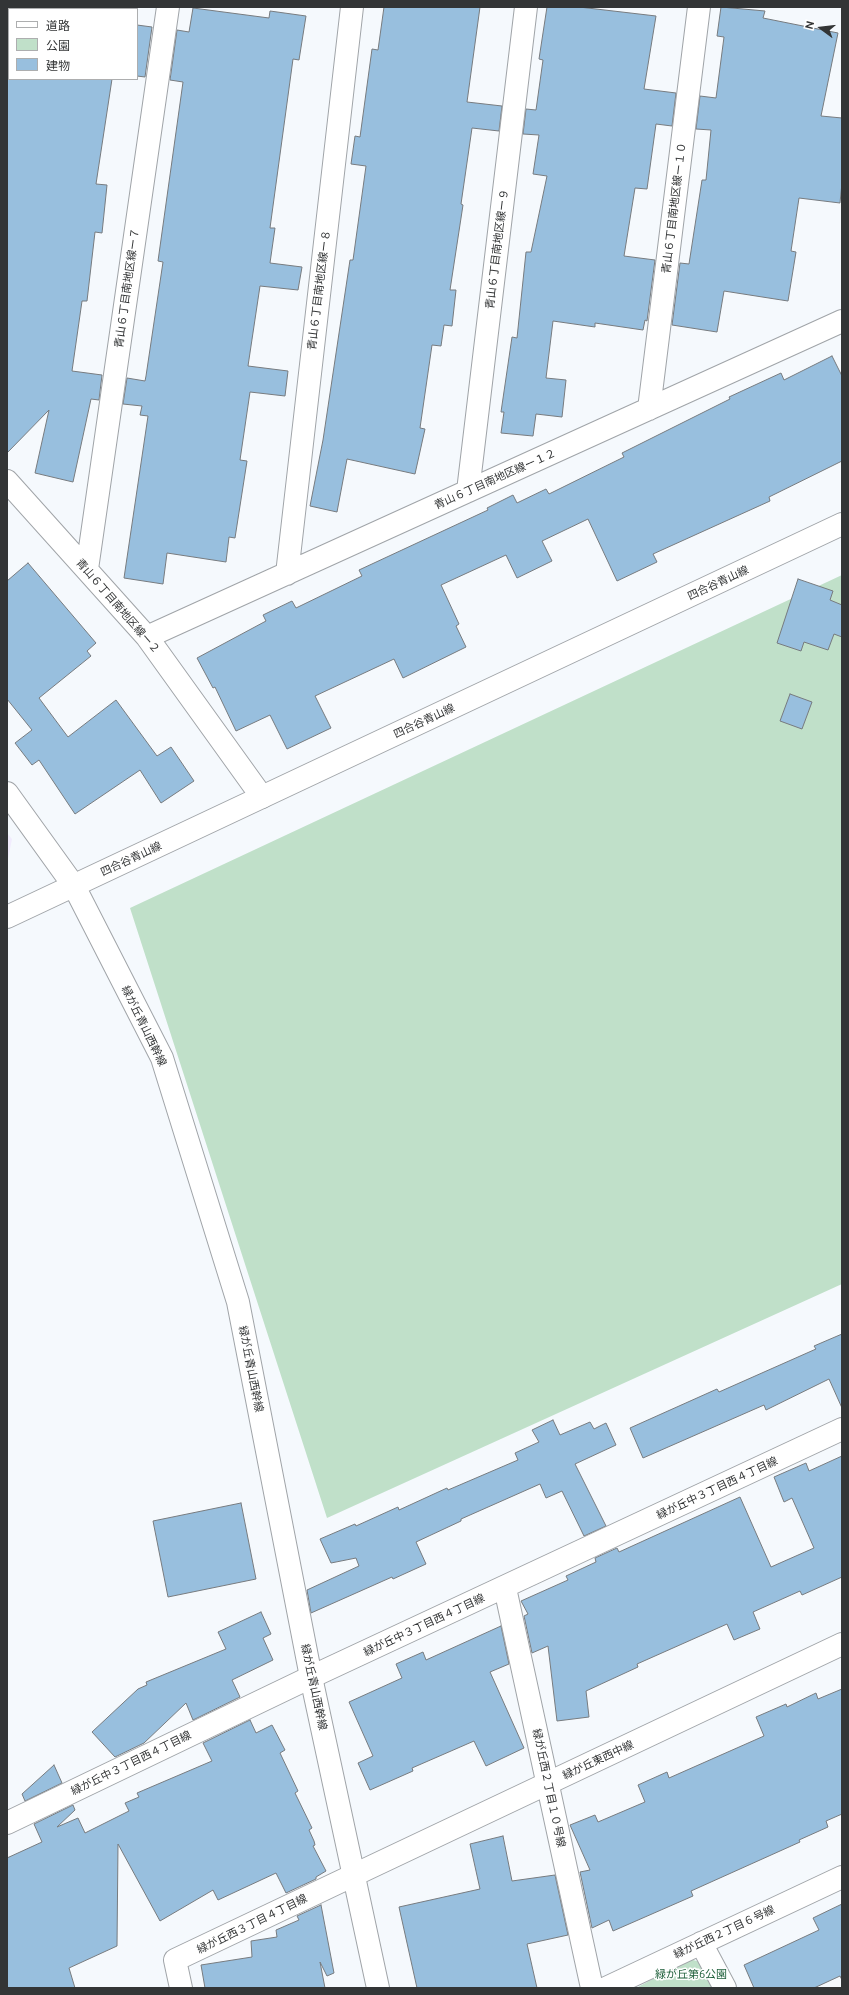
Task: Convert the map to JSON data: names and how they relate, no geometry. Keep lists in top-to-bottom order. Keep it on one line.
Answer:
{"streets":{"street":["青山６丁目南地区線ー１０","青山６丁目南地区線ー９","青山６丁目南地区線ー７","青山６丁目南地区線ー８","青山６丁目南地区線ー１２","四合谷青山線","青山６丁目南地区線ー２","緑が丘青山西幹線","緑が丘中３丁目西４丁目線","緑が丘東西中線","緑が丘西２丁目１０号線","緑が丘西３丁目４丁目線","緑が丘西２丁目６号線"]},"crossings":[["青山６丁目南地区線ー１０","青山６丁目南地区線ー１２"],["青山６丁目南地区線ー９","青山６丁目南地区線ー１２"],["青山６丁目南地区線ー７","青山６丁目南地区線ー２"],["青山６丁目南地区線ー８","青山６丁目南地区線ー１２"],["青山６丁目南地区線ー１２","青山６丁目南地区線ー２"],["四合谷青山線","青山６丁目南地区線ー２"],["四合谷青山線","緑が丘青山西幹線"],["緑が丘青山西幹線","緑が丘中３丁目西４丁目線"],["緑が丘青山西幹線","緑が丘東西中線"],["緑が丘青山西幹線","緑が丘西３丁目４丁目線"],["緑が丘中３丁目西４丁目線","緑が丘西２丁目１０号線"],["緑が丘東西中線","緑が丘西２丁目１０号線"],["緑が丘東西中線","緑が丘西３丁目４丁目線"]],"parks":["緑が丘第6公園"],"legend":["道路","公園","建物"],"north":"left"}
